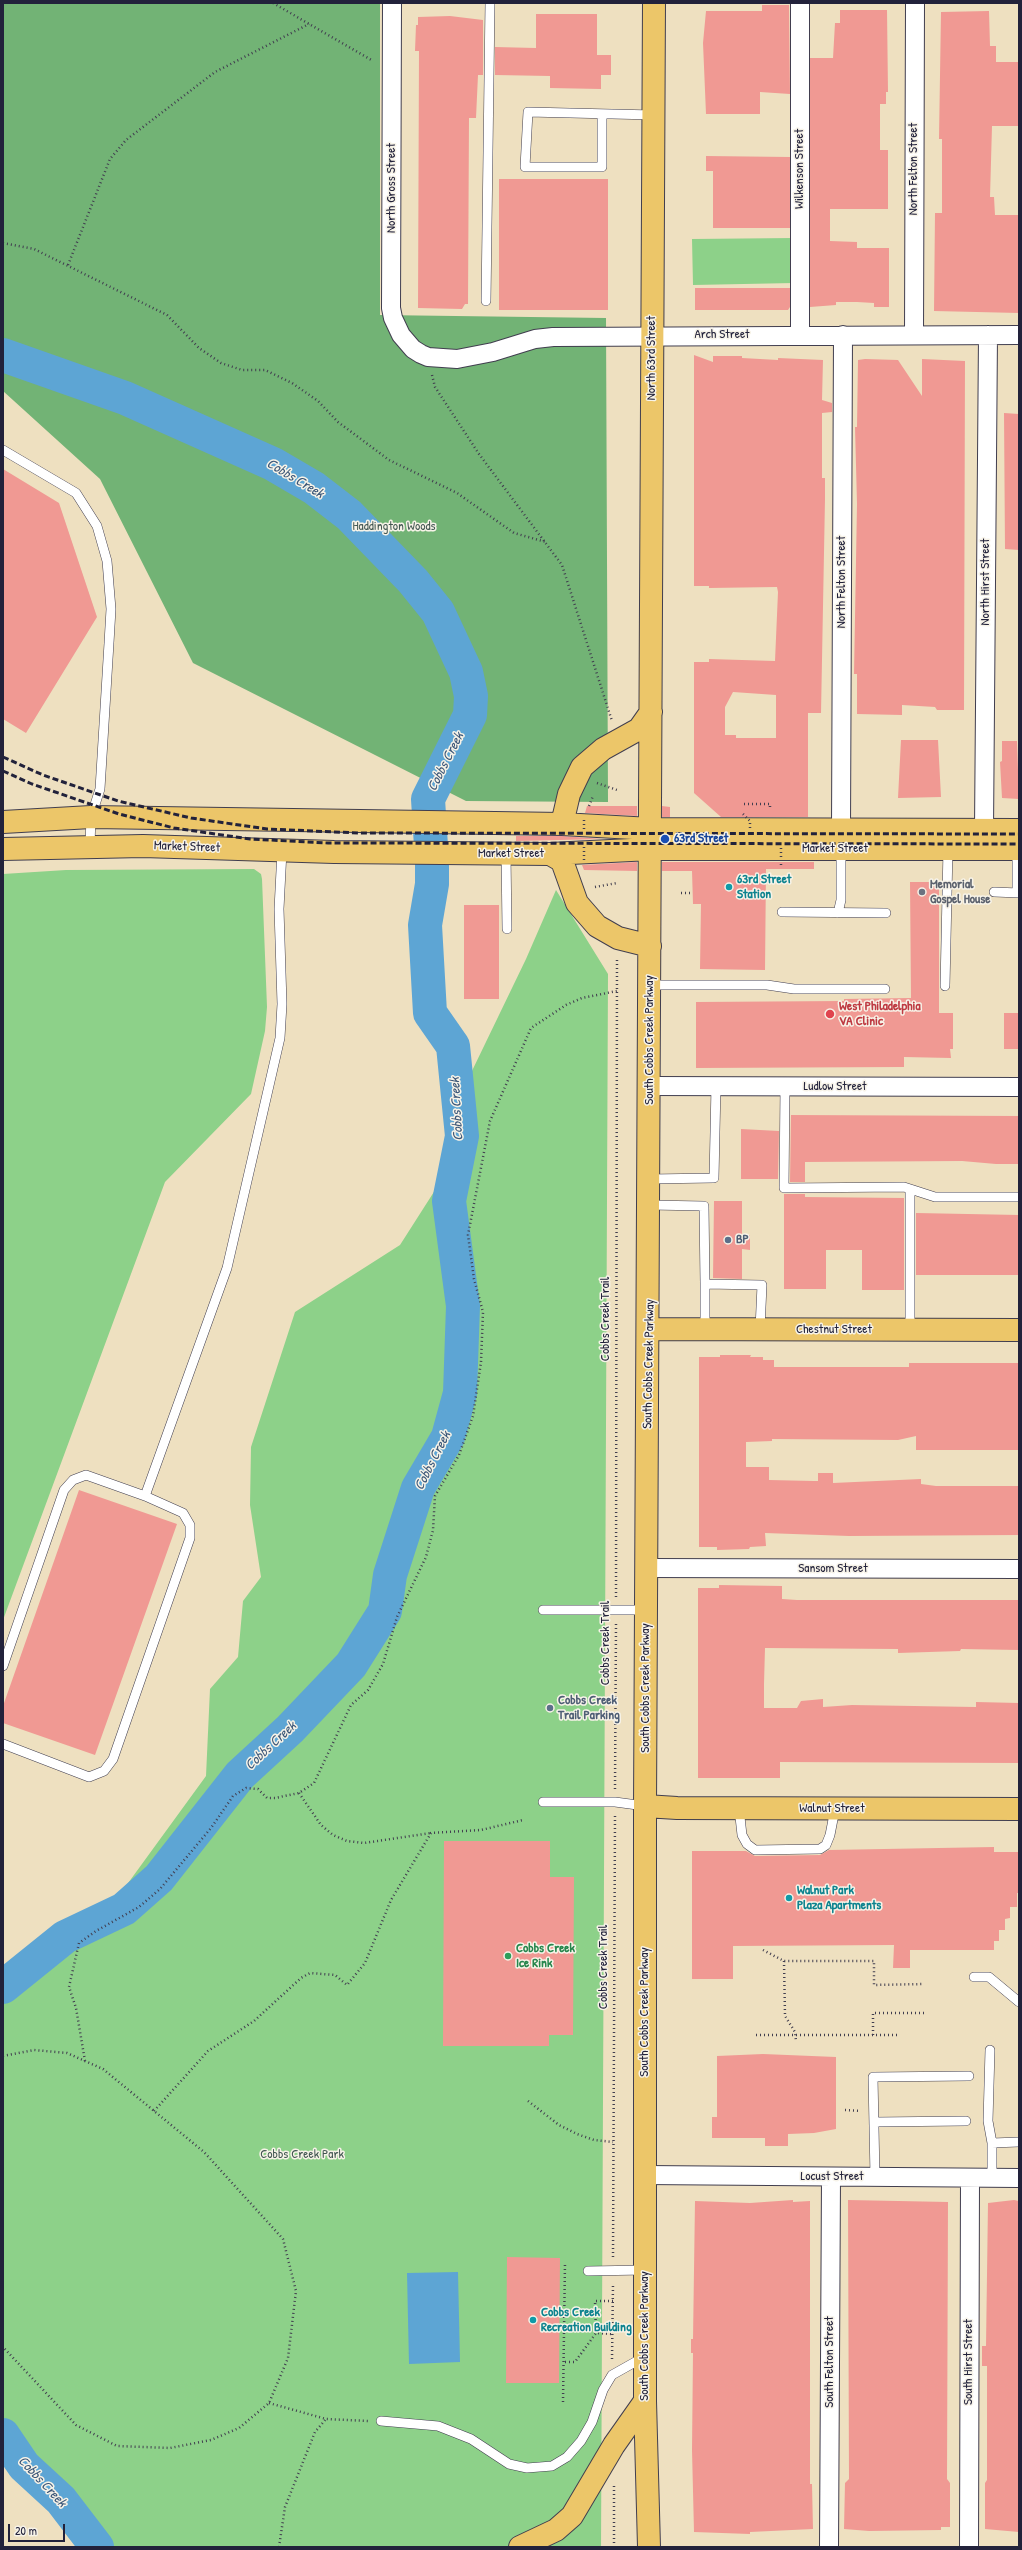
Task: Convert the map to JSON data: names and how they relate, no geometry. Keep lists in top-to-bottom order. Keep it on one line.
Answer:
{"streets":{"main road":["North 63rd Street","Market Street","South Cobbs Creek Parkway","Chestnut Street","Walnut Street"],"street":["Wilkenson Street","North Felton Street","North Gross Street","Arch Street","North Hirst Street","Ludlow Street","Sansom Street","Locust Street","South Felton Street","South Hirst Street"],"path":["Cobbs Creek Trail"]},"crossings":[["Wilkenson Street","Arch Street"],["North Felton Street","Arch Street"],["North Felton Street","Market Street"],["North Gross Street","Arch Street"],["Arch Street","North 63rd Street"],["Arch Street","North Hirst Street"],["North 63rd Street","Market Street"],["North 63rd Street","South Cobbs Creek Parkway"],["North Hirst Street","Market Street"],["Market Street","South Cobbs Creek Parkway"],["South Cobbs Creek Parkway","Ludlow Street"],["South Cobbs Creek Parkway","Chestnut Street"],["South Cobbs Creek Parkway","Sansom Street"],["South Cobbs Creek Parkway","Walnut Street"],["South Cobbs Creek Parkway","Locust Street"],["Locust Street","South Felton Street"],["Locust Street","South Hirst Street"]],"water":["Cobbs Creek"],"parks":["Haddington Woods","Cobbs Creek Park"],"places":["63rd Street","63rd Street Station","Memorial Gospel House","West Philadelphia VA Clinic","BP","Cobbs Creek Trail Parking","Walnut Park Plaza Apartments","Cobbs Creek Ice Rink","Cobbs Creek Recreation Building"],"scale_bar":"20 m"}
